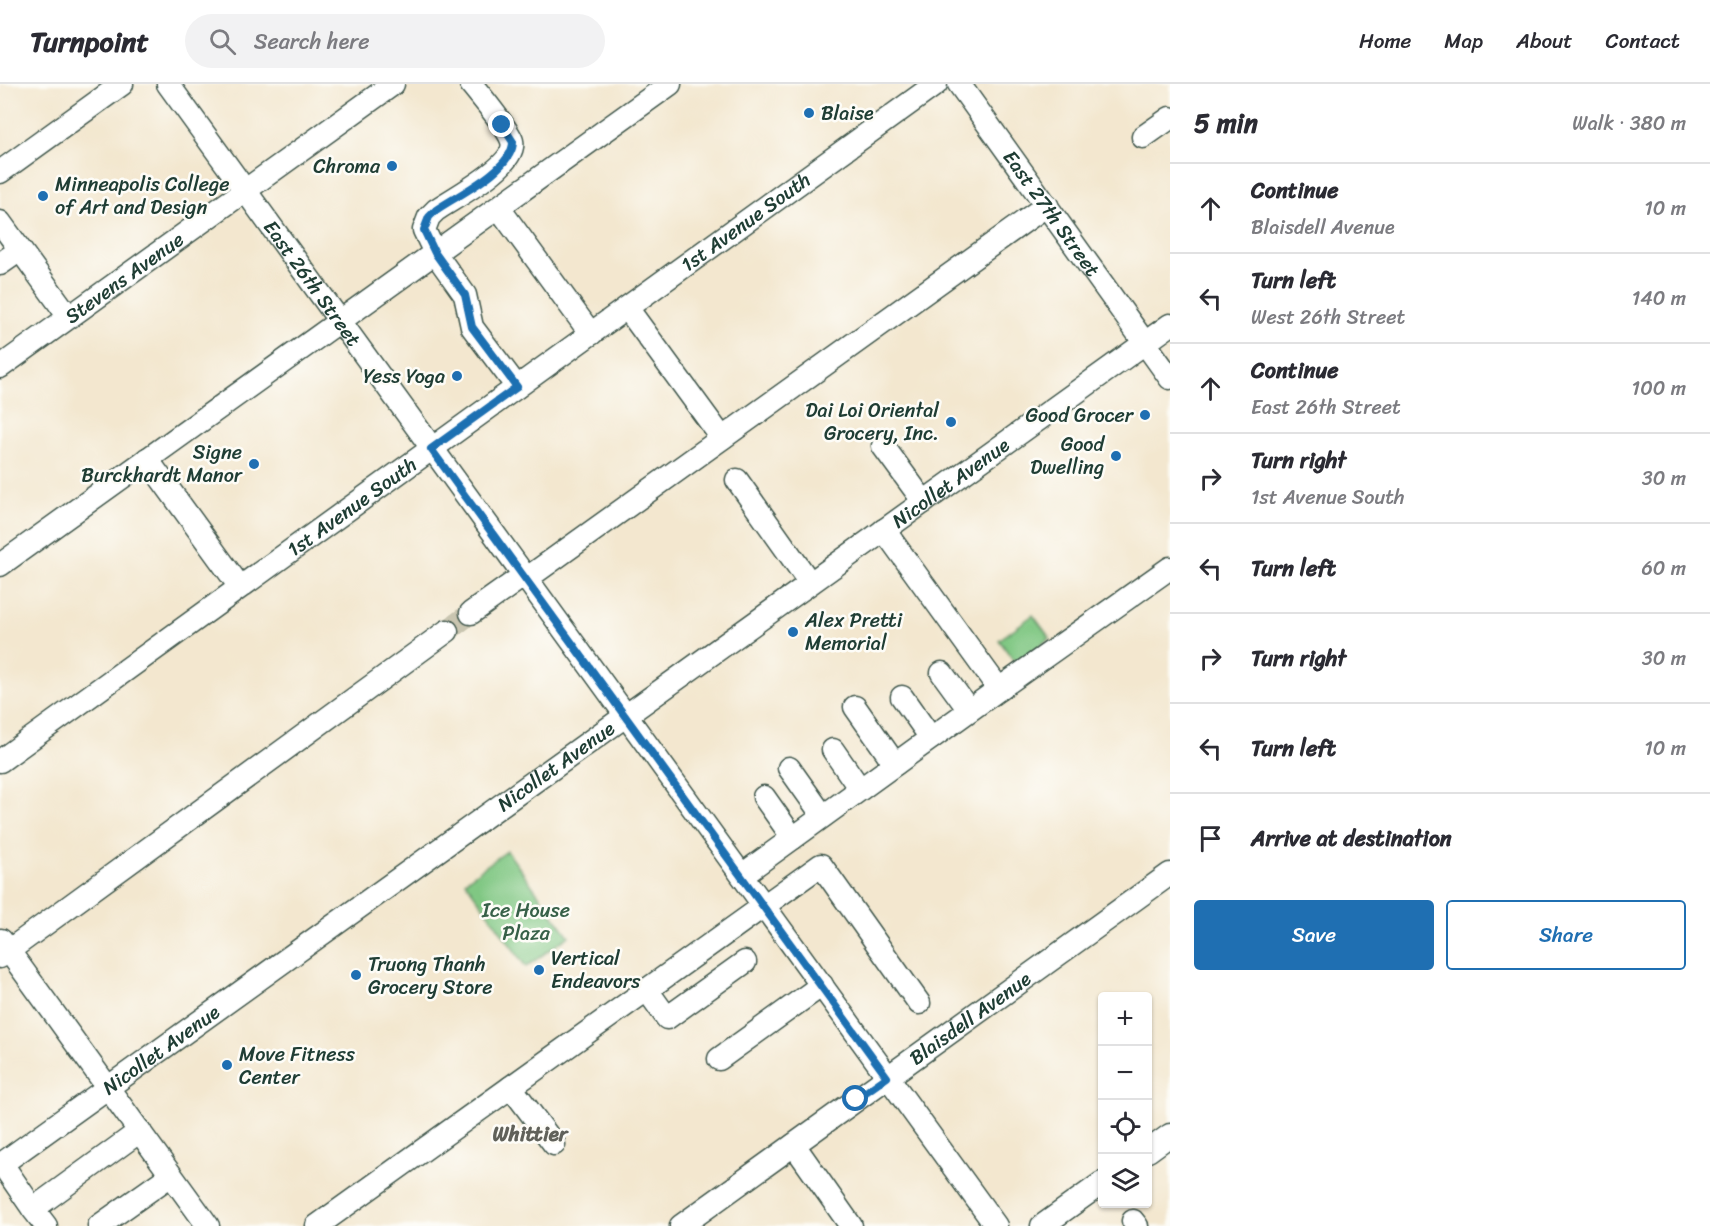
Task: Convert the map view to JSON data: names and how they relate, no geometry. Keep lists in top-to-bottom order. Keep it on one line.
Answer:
{"streets":{"street":["East 27th Street","1st Avenue South","Stevens Avenue","East 26th Street","Nicollet Avenue","Blaisdell Avenue"]},"crossings":[["East 27th Street","Nicollet Avenue"],["1st Avenue South","East 26th Street"],["Stevens Avenue","East 26th Street"],["East 26th Street","Nicollet Avenue"],["East 26th Street","Blaisdell Avenue"]],"districts":["Whittier"],"parks":["Ice House Plaza"],"places":["Blaise","Chroma","Minneapolis College of Art and Design","Yess Yoga","Good Grocer","Dai Loi Oriental Grocery, Inc.","Good Dwelling","Signe Burckhardt Manor","Alex Pretti Memorial","Vertical Endeavors","Truong Thanh Grocery Store","Move Fitness Center"],"page":{"header":"Turnpoint","search":"Search here","nav":["Home","Map","About","Contact"],"heading":["5 min","Walk · 380 m"],"list":[["Continue","Blaisdell Avenue","10 m"],["Turn left","West 26th Street","140 m"],["Continue","East 26th Street","100 m"],["Turn right","1st Avenue South","30 m"],["Turn left","60 m"],["Turn right","30 m"],["Turn left","10 m"],"Arrive at destination"],"buttons":["Save","Share"],"map_buttons":["+","−"]}}
